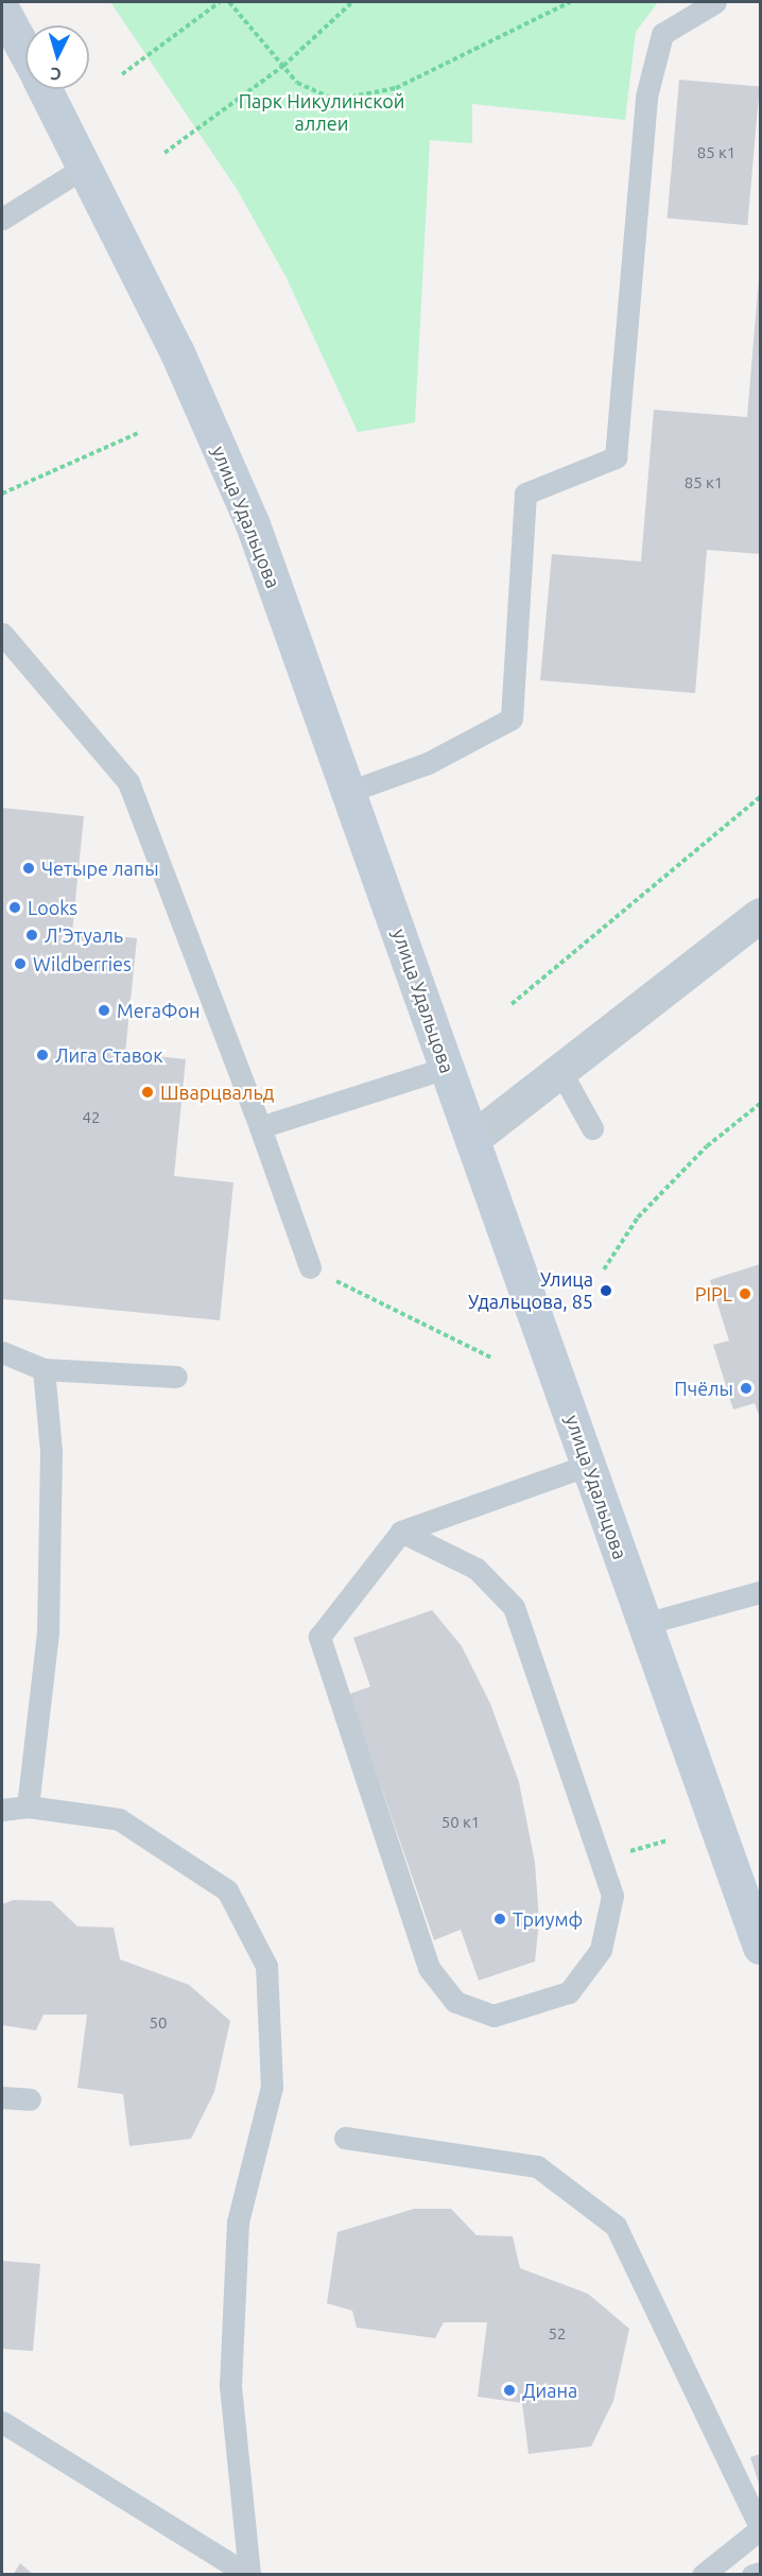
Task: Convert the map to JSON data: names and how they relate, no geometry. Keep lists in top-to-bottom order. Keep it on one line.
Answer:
{"streets":{"street":["улица Удальцова"]},"parks":["Парк Никулинской аллеи"],"places":["Четыре лапы","Looks","Л'Этуаль","Wildberries","МегаФон","Лига Ставок","Шварцвальд","Улица Удальцова, 85","PIPL","Пчёлы","Триумф","Диана"],"house_numbers":["85 к1","85 к1","42","50 к1","50","52"],"north":"bottom"}
